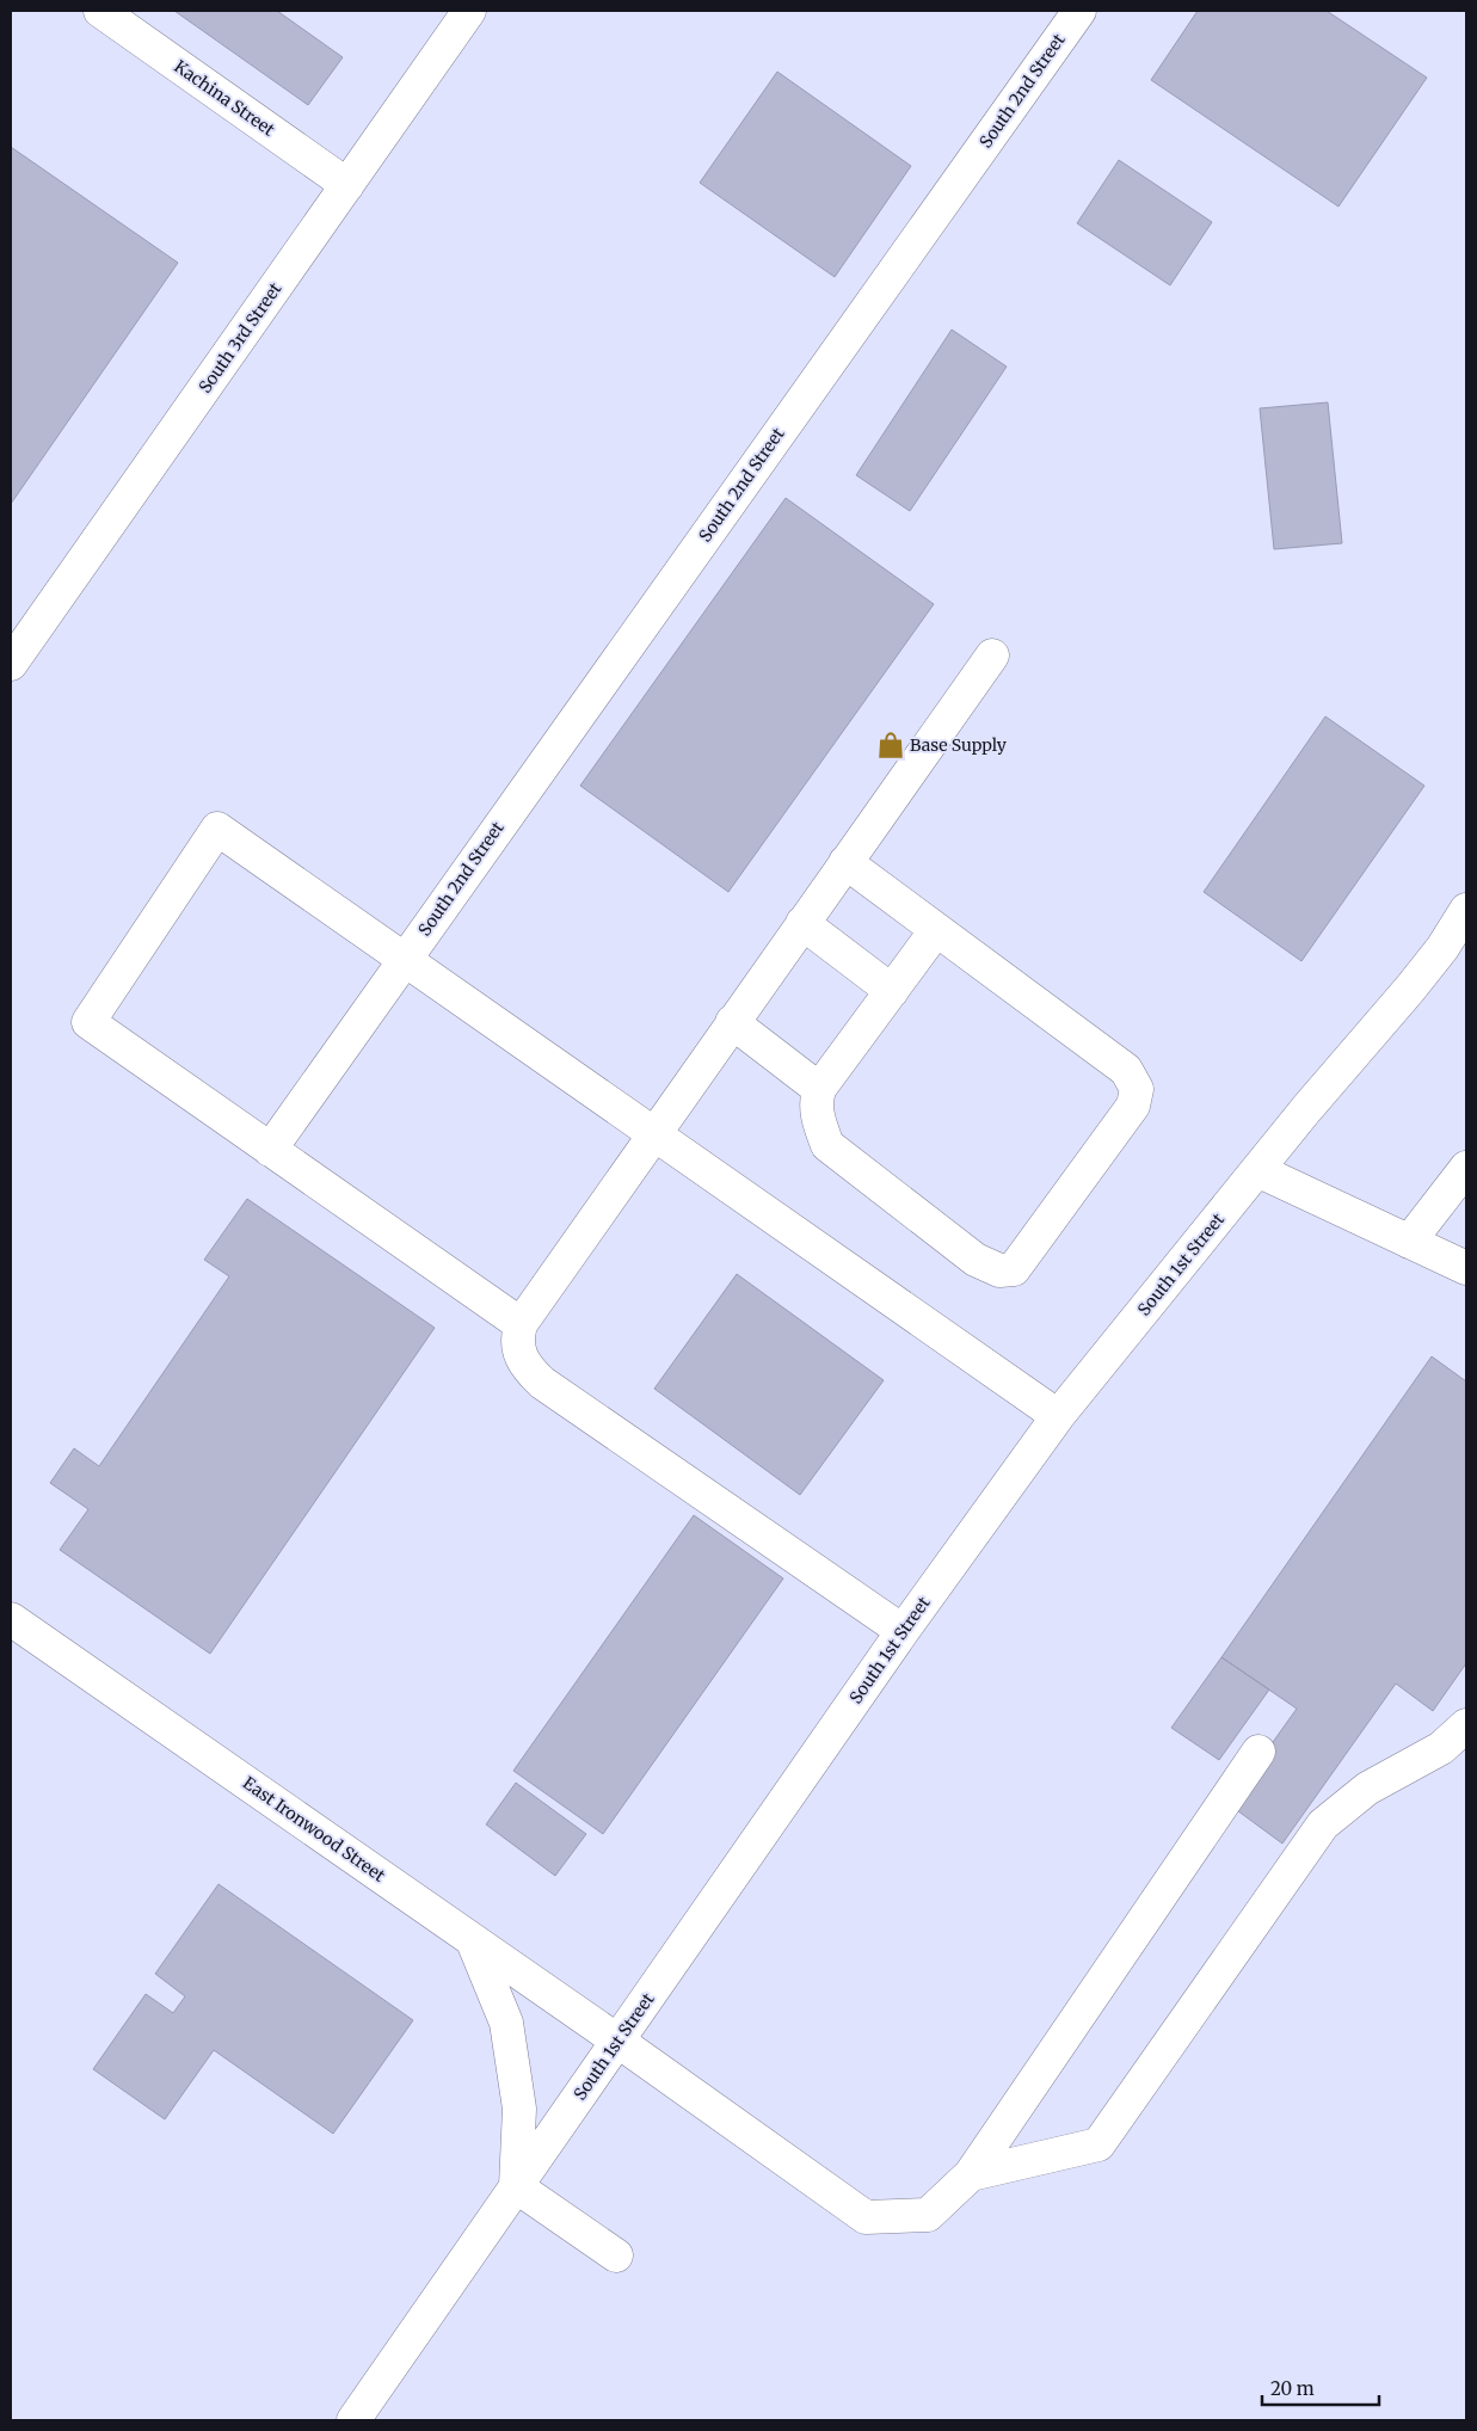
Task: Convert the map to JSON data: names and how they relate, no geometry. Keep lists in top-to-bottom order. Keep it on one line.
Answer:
{"streets":{"street":["South 2nd Street","Kachina Street","South 3rd Street","South 1st Street","East Ironwood Street"]},"crossings":[["Kachina Street","South 3rd Street"],["South 1st Street","East Ironwood Street"]],"places":{"shop":["Base Supply"]},"scale_bar":"20 m"}
